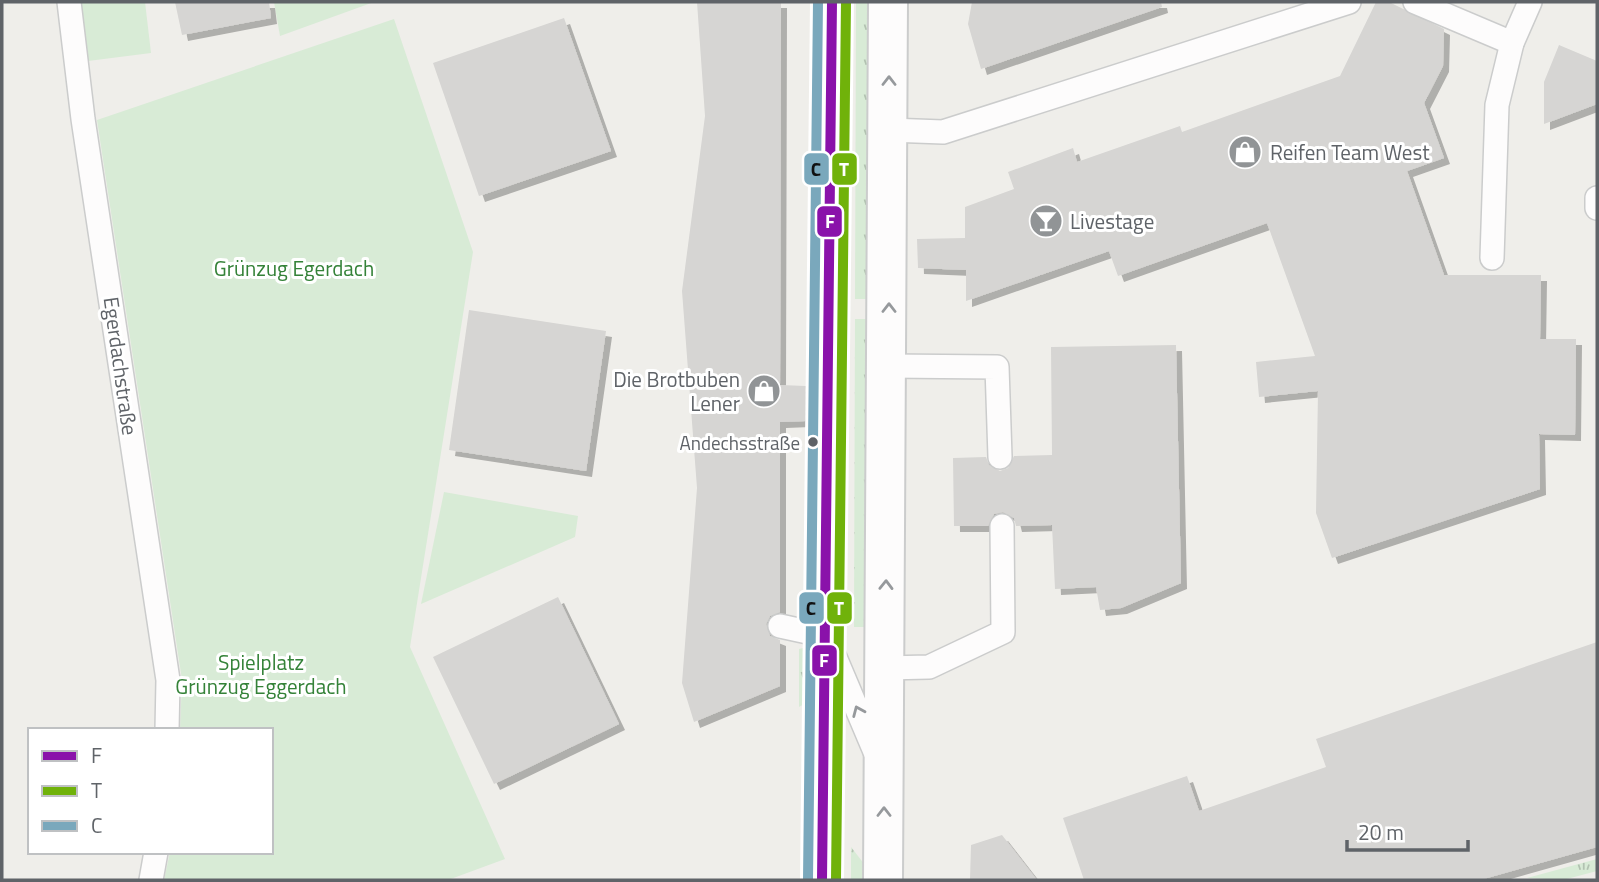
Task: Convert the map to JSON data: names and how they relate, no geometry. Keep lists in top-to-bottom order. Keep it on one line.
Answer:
{"streets":{"lane":["Egerdachstraße"]},"parks":["Grünzug Egerdach","Spielplatz Grünzug Eggerdach"],"places":{"shop":["Reifen Team West","Die Brotbuben Lener"],"bar":["Livestage"],"other":["Andechsstraße"]},"lines":["transit line F","transit line T","transit line C"],"legend":["F","T","C"],"scale_bar":"20 m"}
